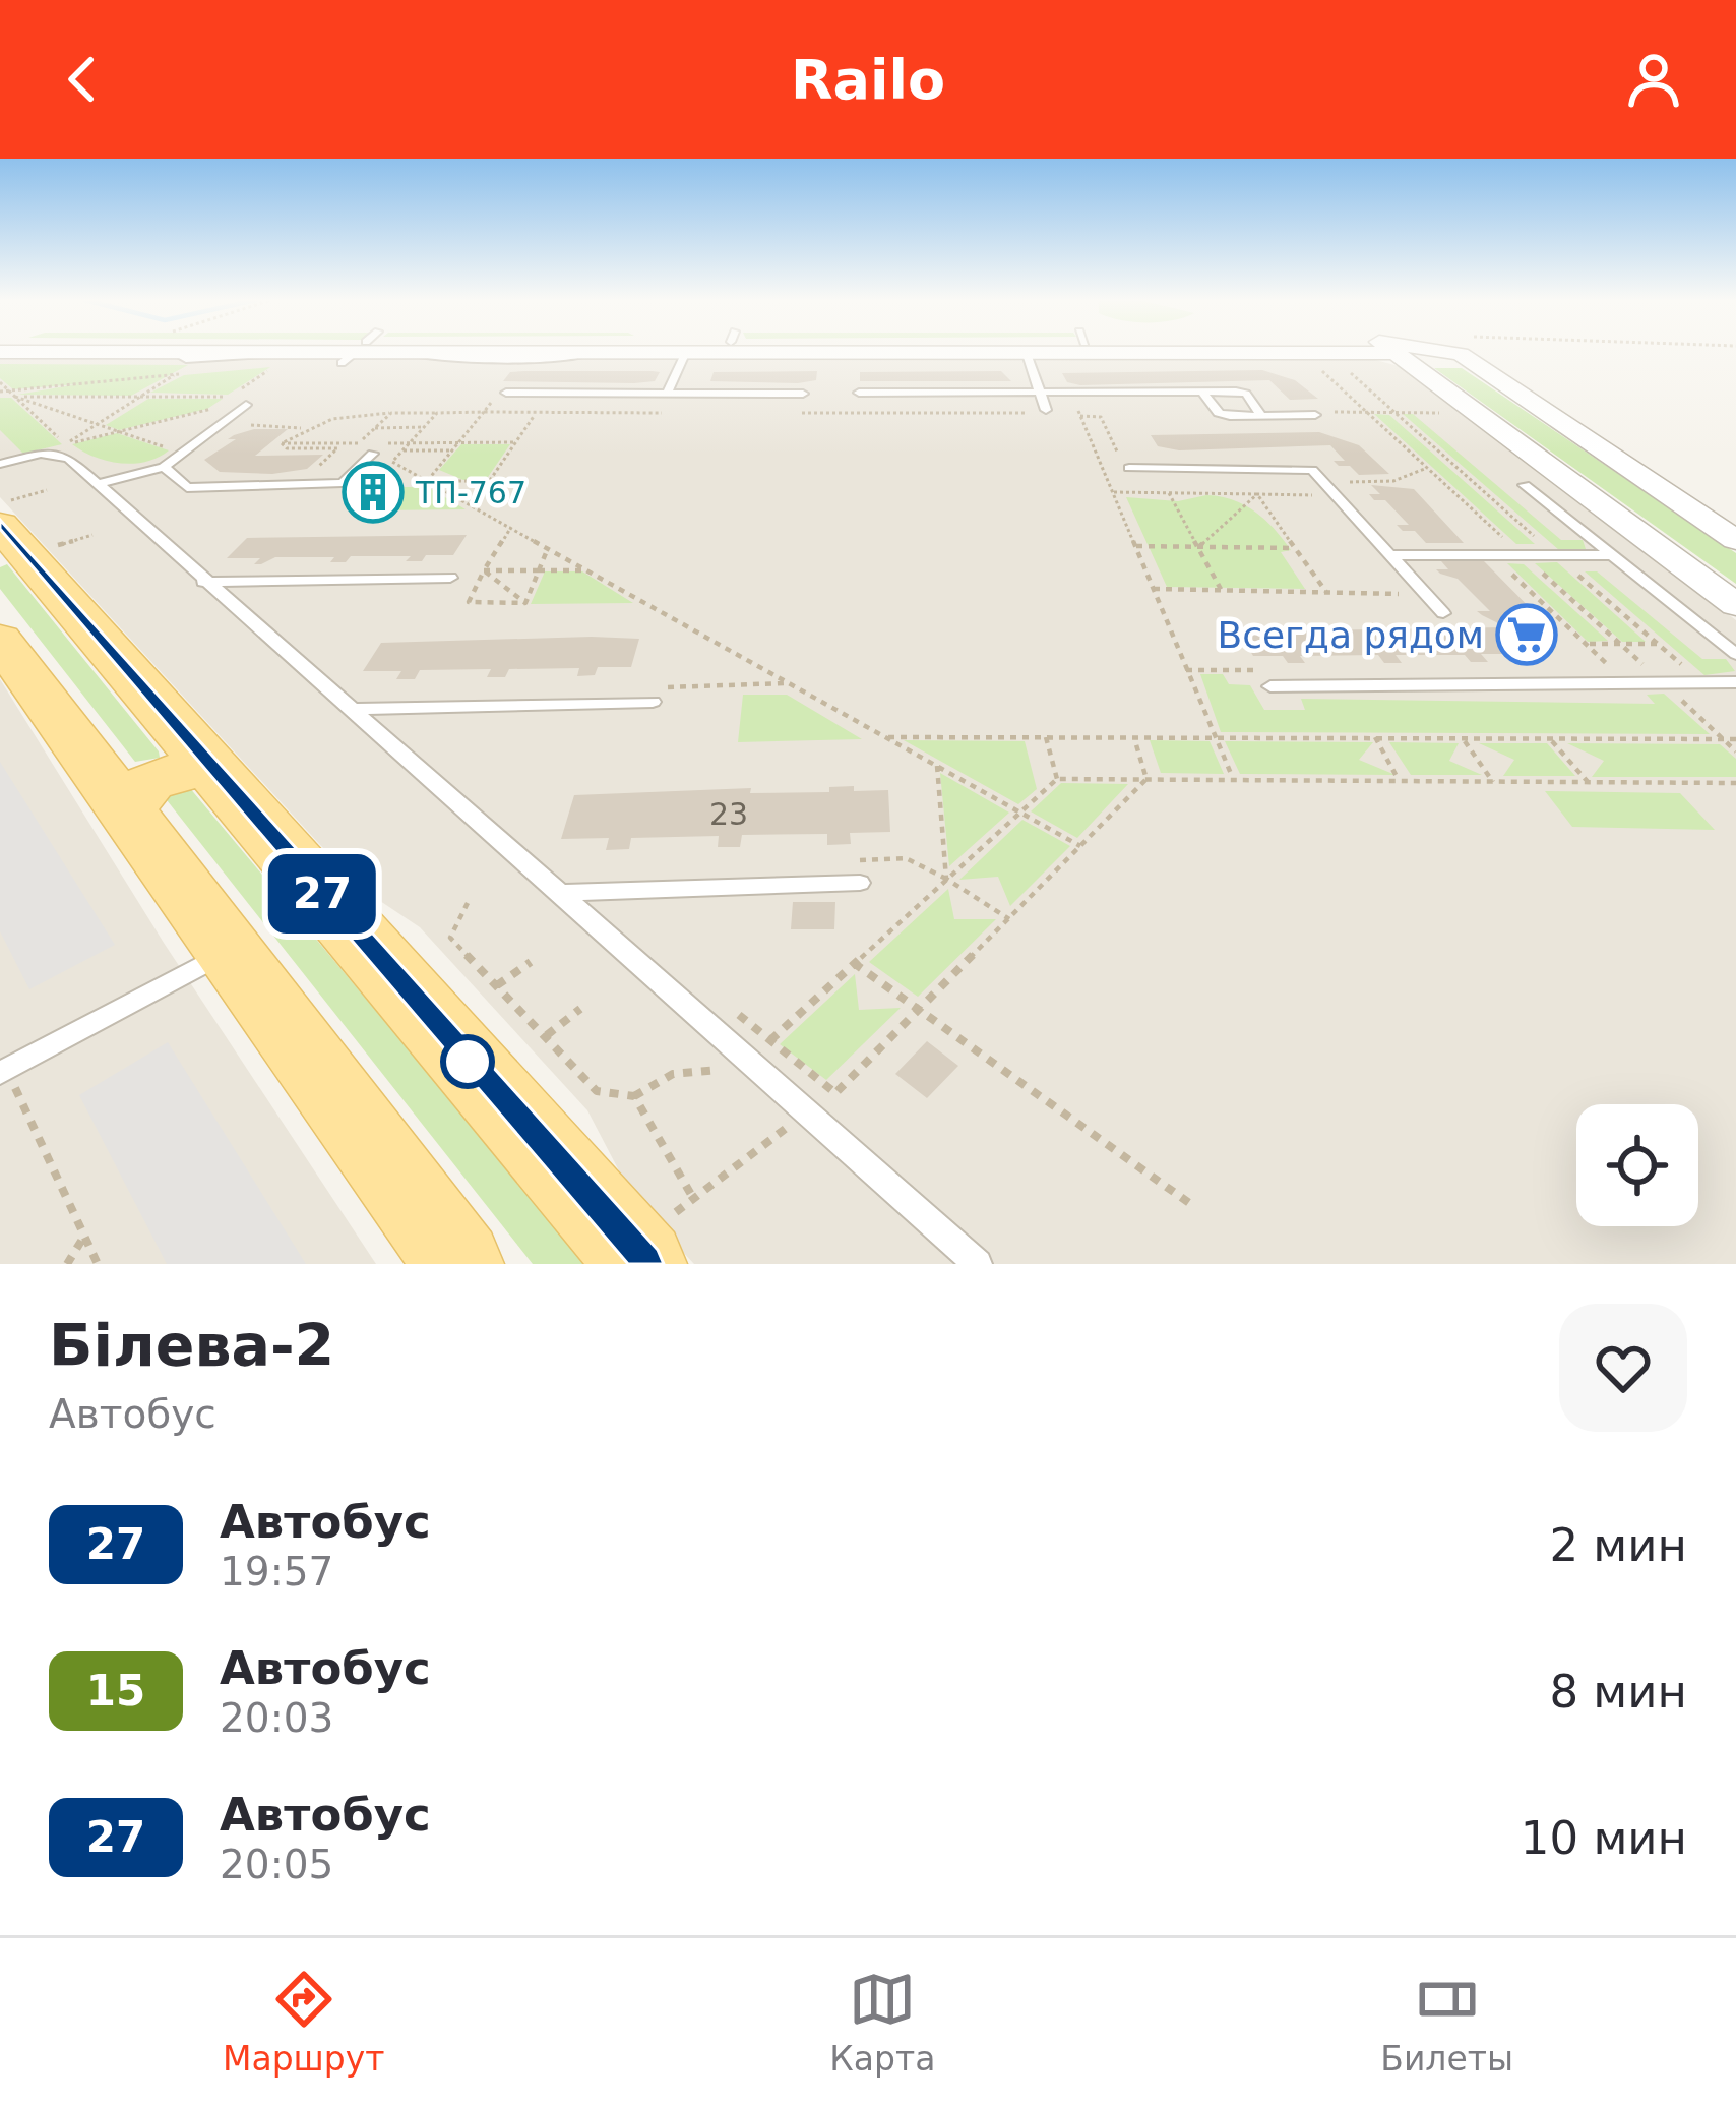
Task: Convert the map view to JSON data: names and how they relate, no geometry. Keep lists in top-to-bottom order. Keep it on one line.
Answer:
{"places":{"building":["ТП-767"],"supermarket":["Всегда рядом"]},"lines":["bus line 27"],"house_numbers":["23"],"page":{"header":"Railo","on_map":"27","heading":["Білева-2","Автобус"],"list":[{"mark":"27","name":"Автобус","note":"19:57","value":"2 мин"},{"mark":"15","name":"Автобус","note":"20:03","value":"8 мин"},{"mark":"27","name":"Автобус","note":"20:05","value":"10 мин"}],"tabs":["Маршрут","Карта","Билеты"]}}
